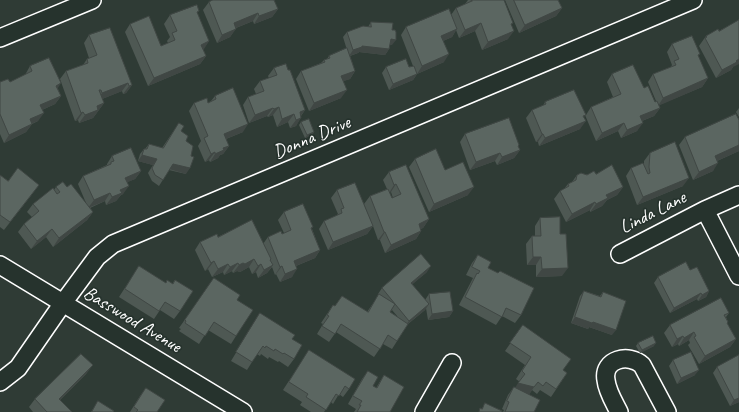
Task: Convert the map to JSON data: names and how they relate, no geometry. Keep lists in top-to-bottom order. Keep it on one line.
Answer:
{"streets":{"street":["Donna Drive","Linda Lane","Basswood Avenue"]},"crossings":[["Donna Drive","Basswood Avenue"]]}
